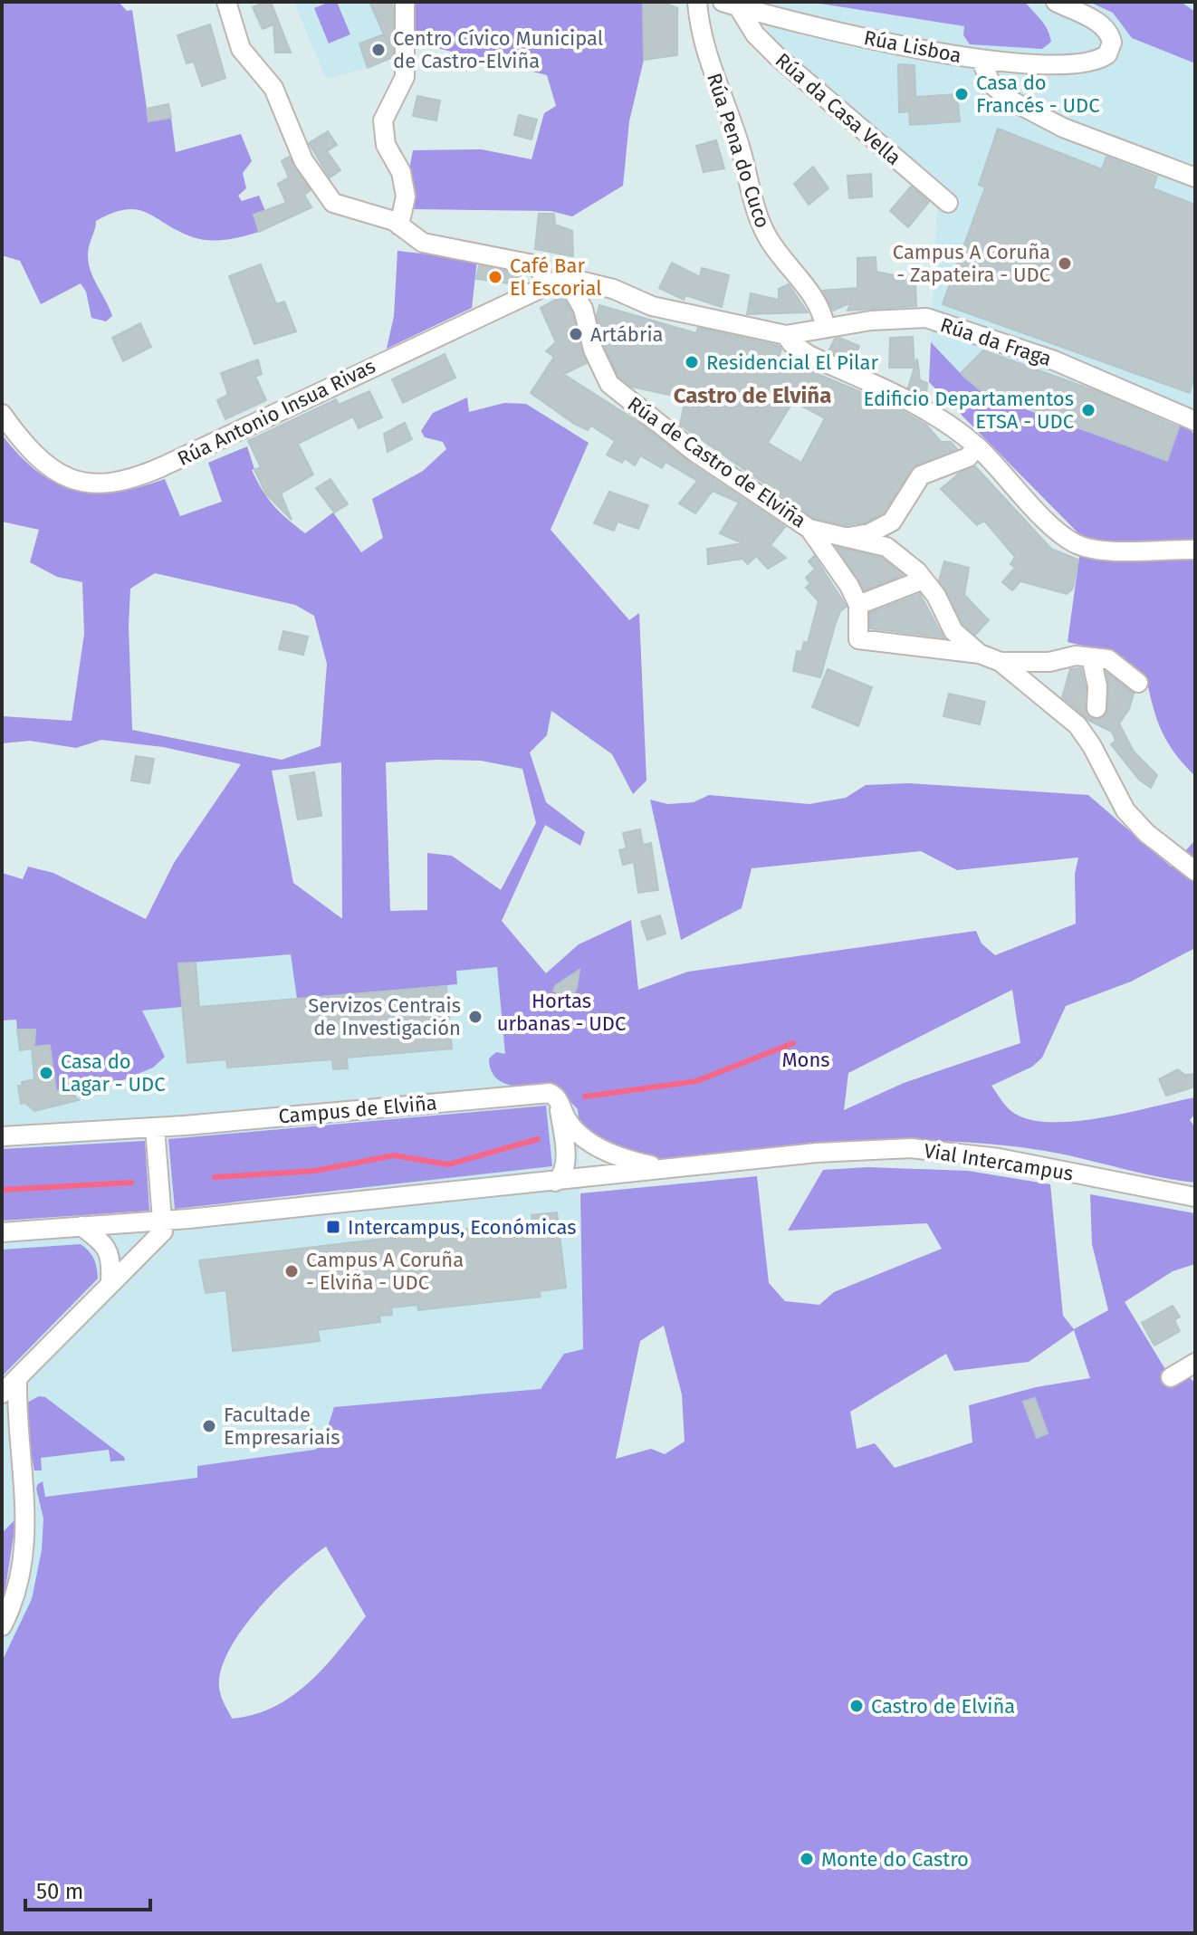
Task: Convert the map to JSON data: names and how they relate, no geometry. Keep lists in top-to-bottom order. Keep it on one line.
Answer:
{"streets":{"street":["Rúa Lisboa","Rúa da Casa Vella","Rúa Pena do Cuco","Rúa da Fraga","Rúa Antonio Insua Rivas","Rúa de Castro de Elviña","Campus de Elviña","Vial Intercampus"]},"crossings":[["Rúa Lisboa","Rúa da Casa Vella"],["Rúa Pena do Cuco","Rúa da Fraga"],["Rúa Antonio Insua Rivas","Rúa de Castro de Elviña"]],"districts":["Castro de Elviña"],"parks":["Hortas urbanas - UDC","Mons"],"places":{"other":["Centro Cívico Municipal de Castro-Elviña","Casa do Francés - UDC","Campus A Coruña - Zapateira - UDC","Café Bar El Escorial","Artábria","Residencial El Pilar","Edificio Departamentos ETSA - UDC","Servizos Centrais de Investigación","Casa do Lagar - UDC","Campus A Coruña - Elviña - UDC","Facultade Empresariais","Castro de Elviña","Monte do Castro"],"transit":["Intercampus, Económicas"]},"scale_bar":"50 m"}
